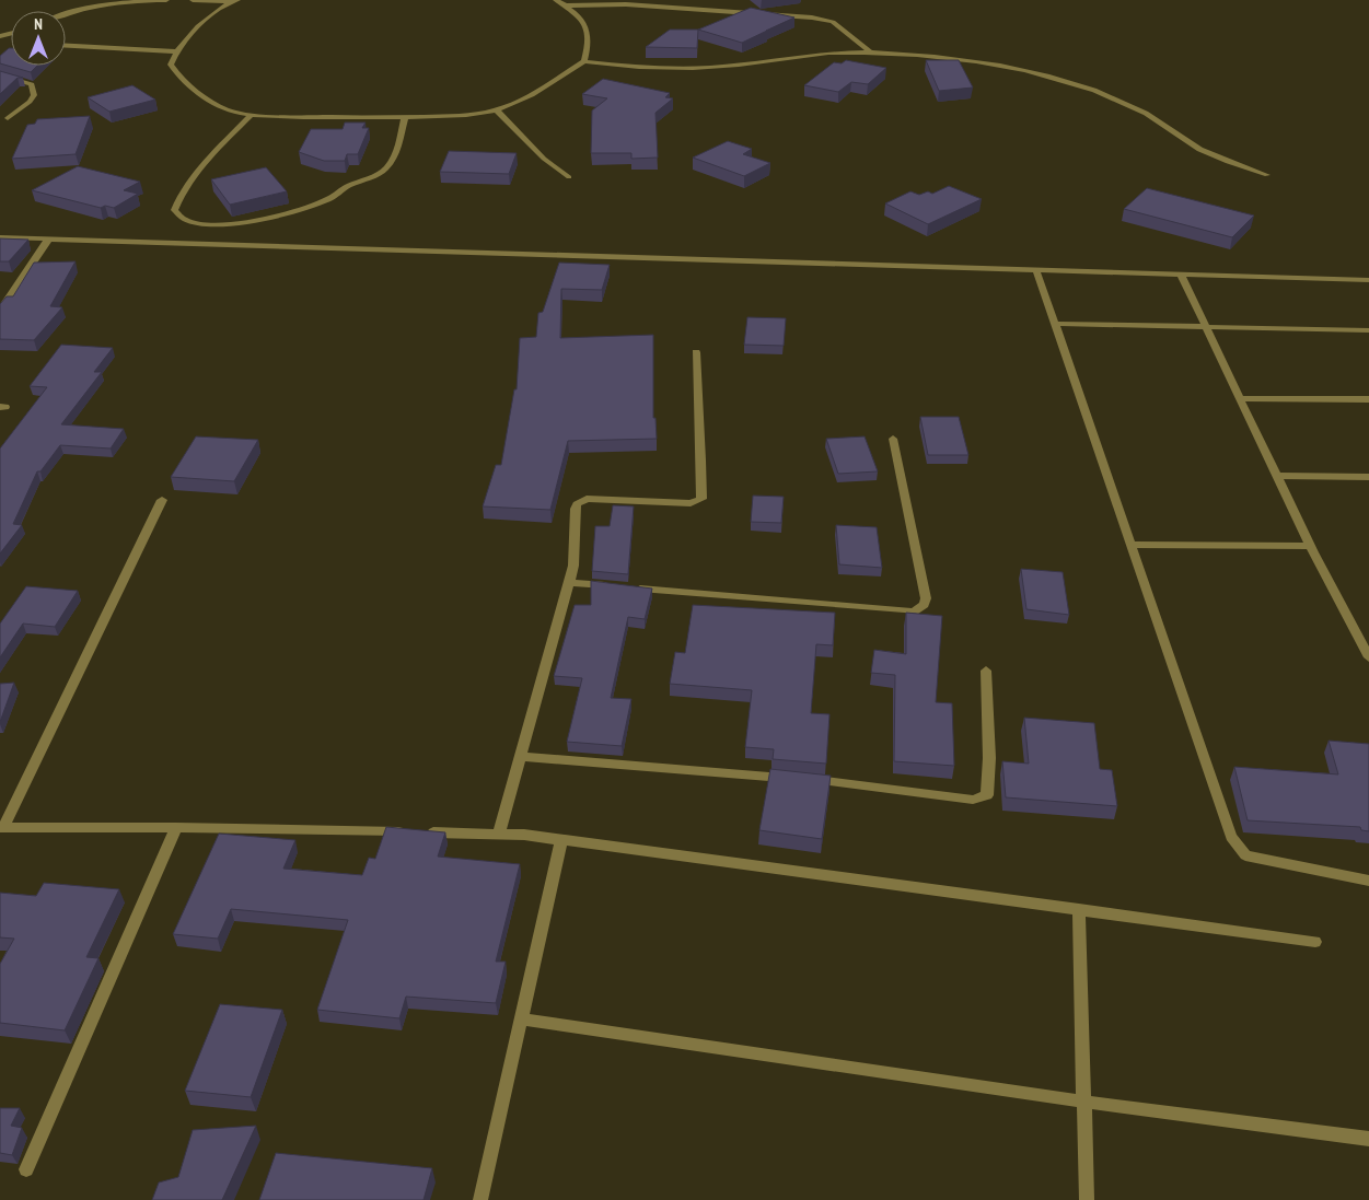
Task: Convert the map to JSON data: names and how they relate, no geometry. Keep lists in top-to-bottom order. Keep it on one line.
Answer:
{"north":"top"}
